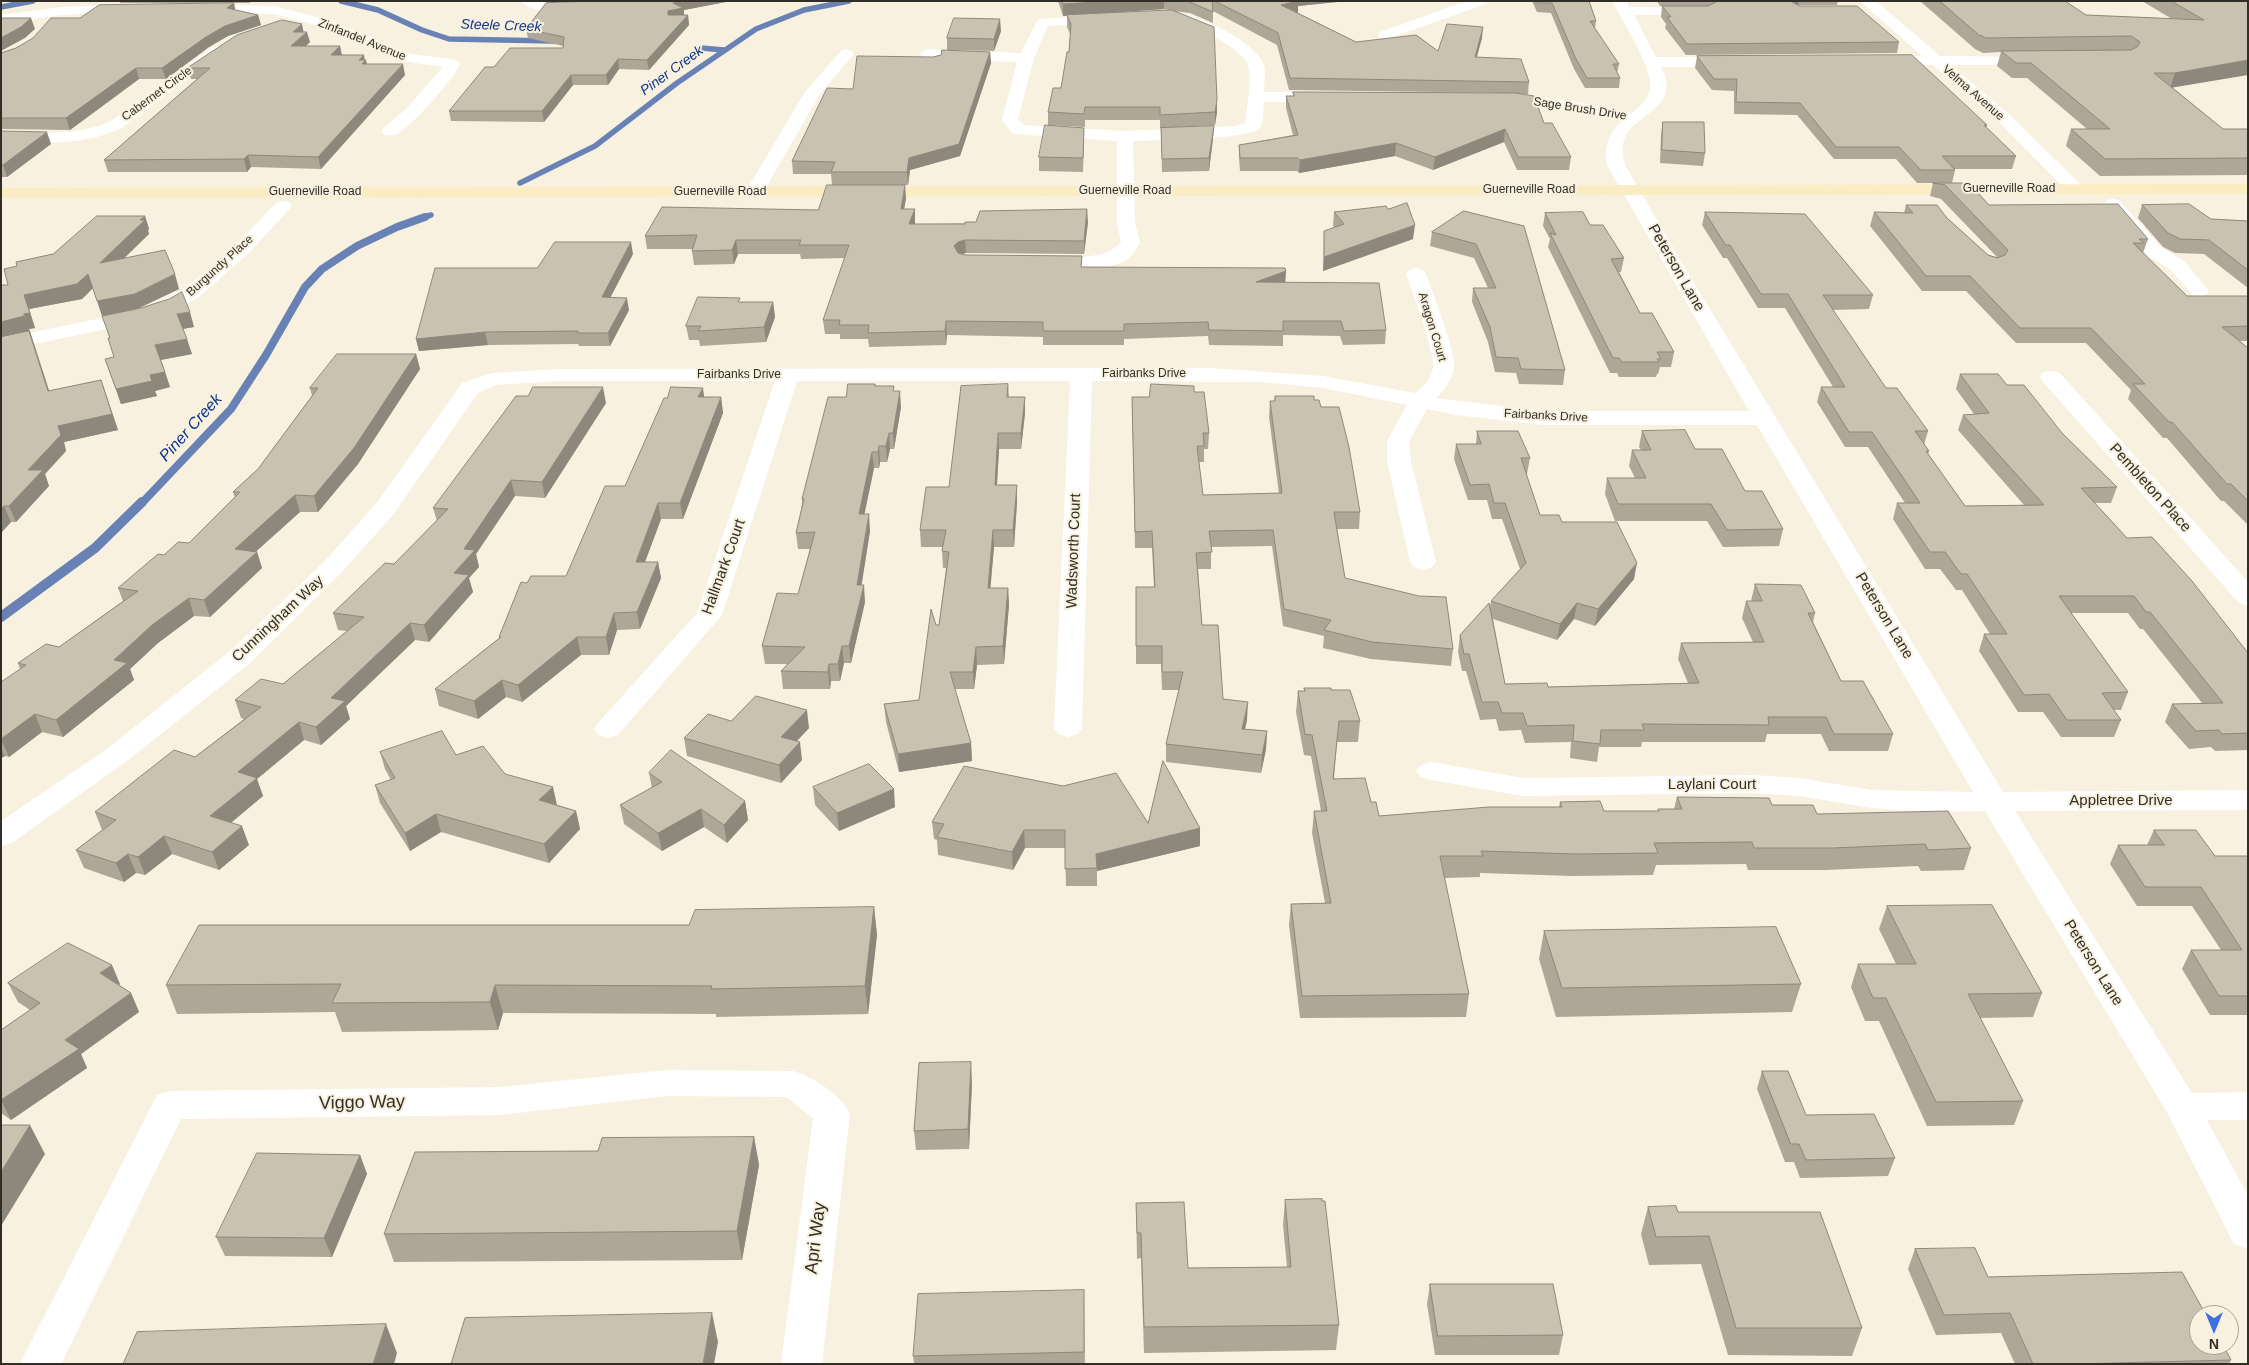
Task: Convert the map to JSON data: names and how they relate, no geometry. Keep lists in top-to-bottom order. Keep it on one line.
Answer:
{"streets":{"main road":["Guerneville Road"],"street":["Zinfandel Avenue","Velma Avenue","Cabernet Circle","Sage Brush Drive","Burgundy Place","Peterson Lane","Aragon Court","Fairbanks Drive","Pembleton Place","Wadsworth Court","Hallmark Court","Cunningham Way","Laylani Court","Appletree Drive","Viggo Way","Apri Way"]},"crossings":[["Velma Avenue","Guerneville Road"],["Sage Brush Drive","Peterson Lane"],["Guerneville Road","Burgundy Place"],["Guerneville Road","Peterson Lane"],["Peterson Lane","Fairbanks Drive"],["Peterson Lane","Laylani Court"],["Peterson Lane","Appletree Drive"],["Aragon Court","Fairbanks Drive"],["Fairbanks Drive","Wadsworth Court"],["Fairbanks Drive","Hallmark Court"],["Fairbanks Drive","Cunningham Way"],["Laylani Court","Appletree Drive"],["Viggo Way","Apri Way"]],"water":["Steele Creek","Piner Creek"],"north":"bottom"}
